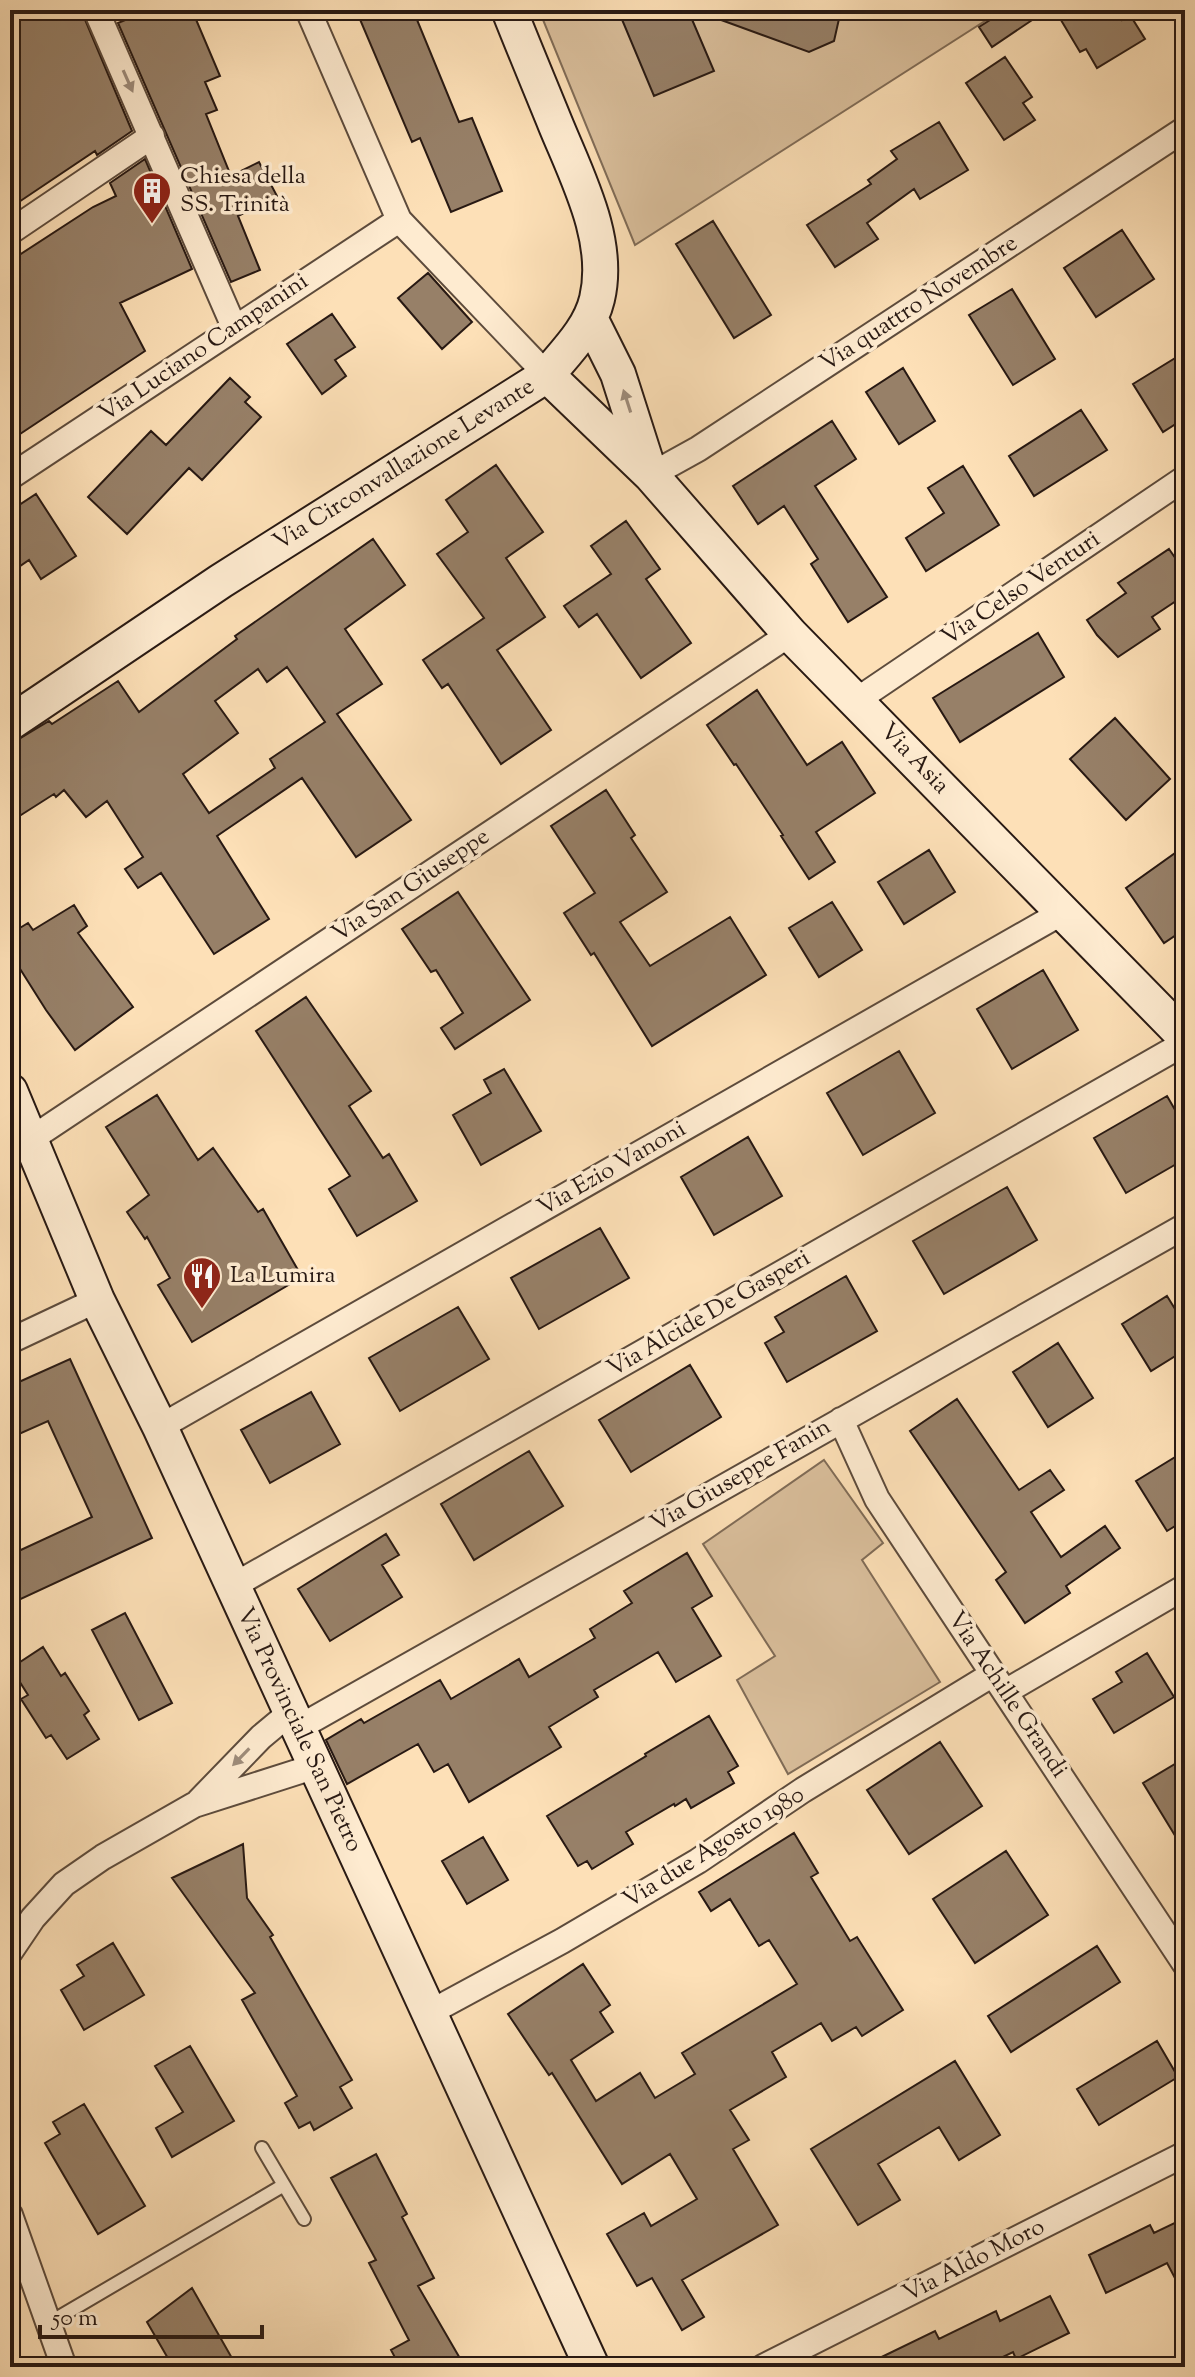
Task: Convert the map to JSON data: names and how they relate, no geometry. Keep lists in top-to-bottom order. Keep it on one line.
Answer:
{"streets":{"main road":["Via Circonvallazione Levante","Via Asia","Via Provinciale San Pietro"],"street":["Via quattro Novembre","Via Luciano Campanini","Via Celso Venturi","Via San Giuseppe","Via Ezio Vanoni","Via Alcide De Gasperi","Via Giuseppe Fanin","Via Achille Grandi","Via due Agosto 1980","Via Aldo Moro"]},"crossings":[["Via quattro Novembre","Via Asia"],["Via Circonvallazione Levante","Via Asia"],["Via Celso Venturi","Via Asia"],["Via Asia","Via San Giuseppe"],["Via Asia","Via Ezio Vanoni"],["Via Asia","Via Alcide De Gasperi"],["Via San Giuseppe","Via Provinciale San Pietro"],["Via Ezio Vanoni","Via Provinciale San Pietro"],["Via Alcide De Gasperi","Via Provinciale San Pietro"],["Via Giuseppe Fanin","Via Achille Grandi"],["Via Giuseppe Fanin","Via Provinciale San Pietro"],["Via Achille Grandi","Via due Agosto 1980"],["Via Provinciale San Pietro","Via due Agosto 1980"]],"places":{"building":["Chiesa della SS. Trinità"],"restaurant":["La Lumira"]},"scale_bar":"50 m"}
